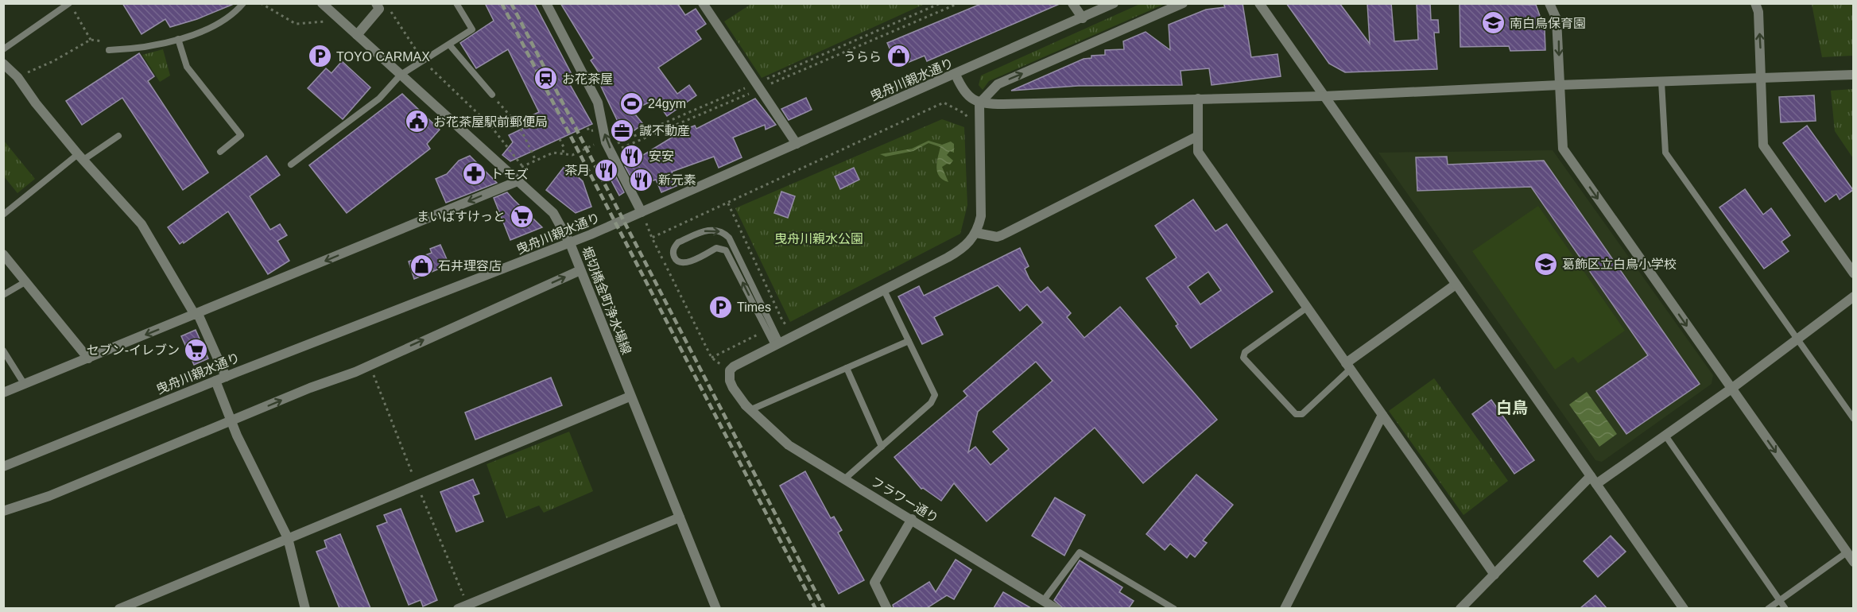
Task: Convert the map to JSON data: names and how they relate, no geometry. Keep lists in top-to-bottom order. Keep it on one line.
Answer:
{"streets":{"street":["曳舟川親水通り","堀切橋金町浄水場線","フラワー通り"]},"crossings":[["曳舟川親水通り","堀切橋金町浄水場線"]],"districts":["白鳥"],"parks":["曳舟川親水公園"],"places":{"school or university":["南白鳥保育園","葛飾区立白鳥小学校"],"parking":["TOYO CARMAX","Times"],"shop":["うらら","石井理容店"],"station":["お花茶屋"],"sports":["24gym"],"public building":["お花茶屋駅前郵便局"],"office":["誠不動産"],"restaurant":["安安","茶月","新元素"],"pharmacy":["トモズ"],"supermarket":["まいばすけっと","セブン-イレブン"]}}
